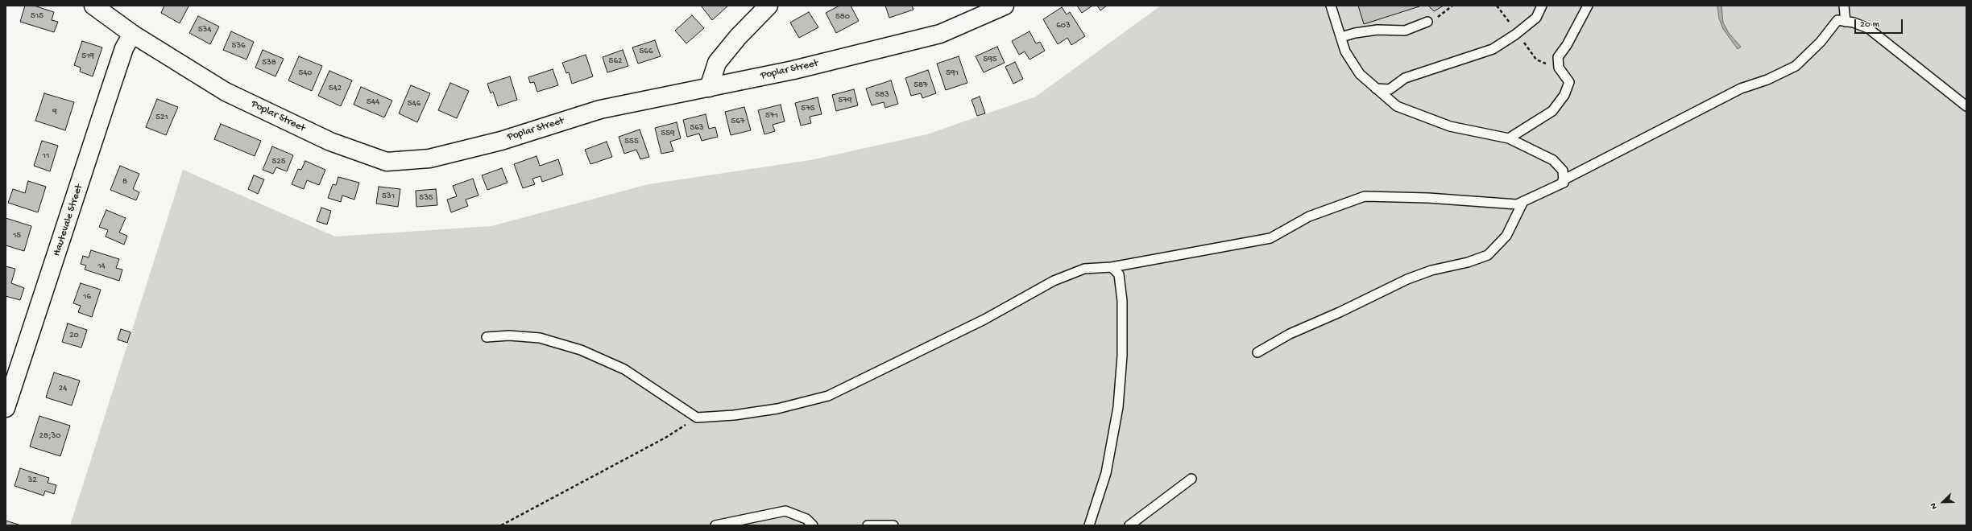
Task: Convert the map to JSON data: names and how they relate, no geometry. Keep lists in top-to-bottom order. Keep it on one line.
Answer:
{"streets":{"street":["Poplar Street","Hautevale Street"]},"crossings":[["Poplar Street","Hautevale Street"]],"house_numbers":["515","580","603","534","536","566","519","595","562","538","540","591","587","542","583","579","544","546","575","9","571","521","567","563","559","555","11","525","8","531","535","15","14","16","20","24","28;30","32"],"scale_bar":"20 m","north":"bottom left"}
